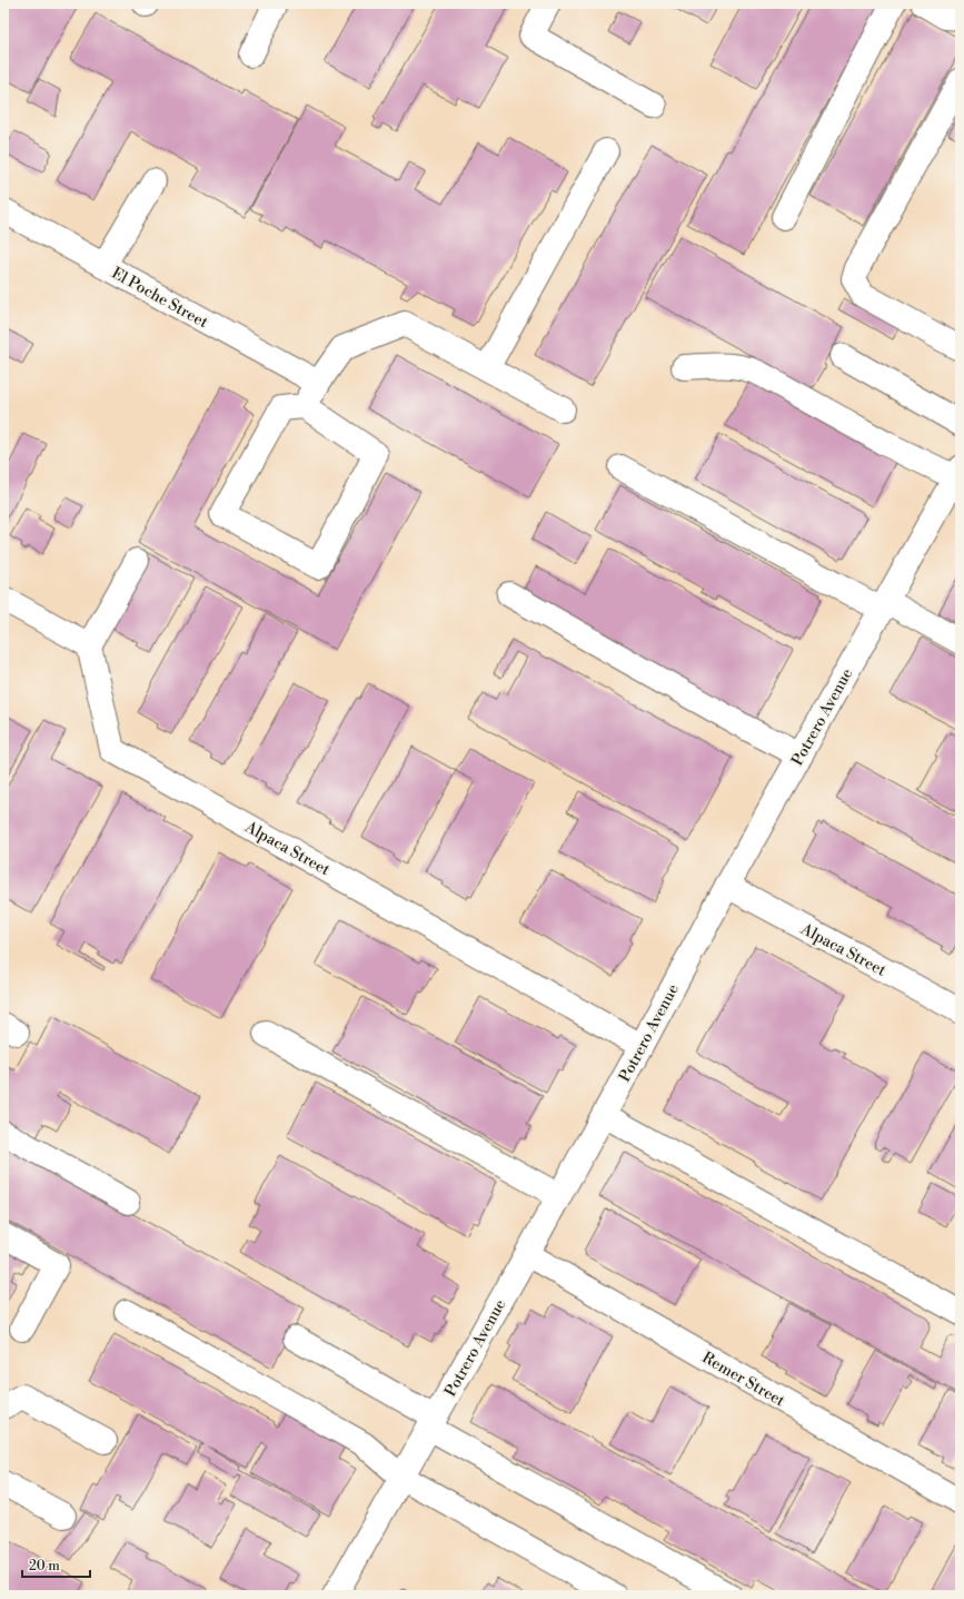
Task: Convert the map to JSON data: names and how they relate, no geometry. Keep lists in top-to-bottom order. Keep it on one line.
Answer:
{"streets":{"street":["El Poche Street","Potrero Avenue","Alpaca Street","Remer Street"]},"crossings":[["Potrero Avenue","Alpaca Street"],["Potrero Avenue","Remer Street"]],"scale_bar":"20 m"}
